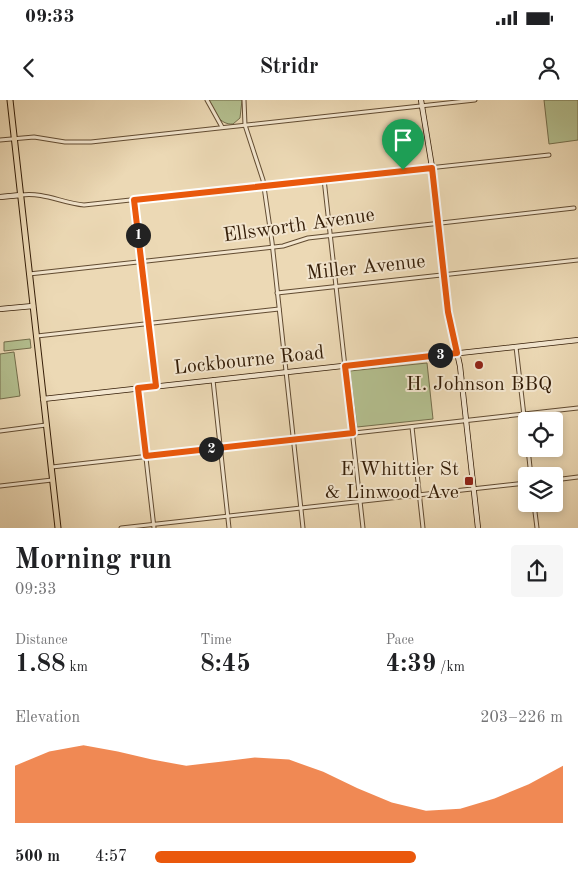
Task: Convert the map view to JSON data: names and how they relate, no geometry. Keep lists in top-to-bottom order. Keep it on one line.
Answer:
{"streets":{"main road":["Lockbourne Road"],"street":["Ellsworth Avenue","Miller Avenue"]},"places":{"other":["H. Johnson BBQ"],"transit":["E Whittier St & Linwood Ave"]},"page":{"status":"09:33","header":"Stridr","pins":["1","3","2"],"heading":["Morning run","09:33"],"stats":[["Distance","1.88 km"],["Time","8:45"],["Pace","4:39 /km"]],"chart":["Elevation","203–226 m"],"list":[{"name":"500 m","note":"4:57"}]}}
